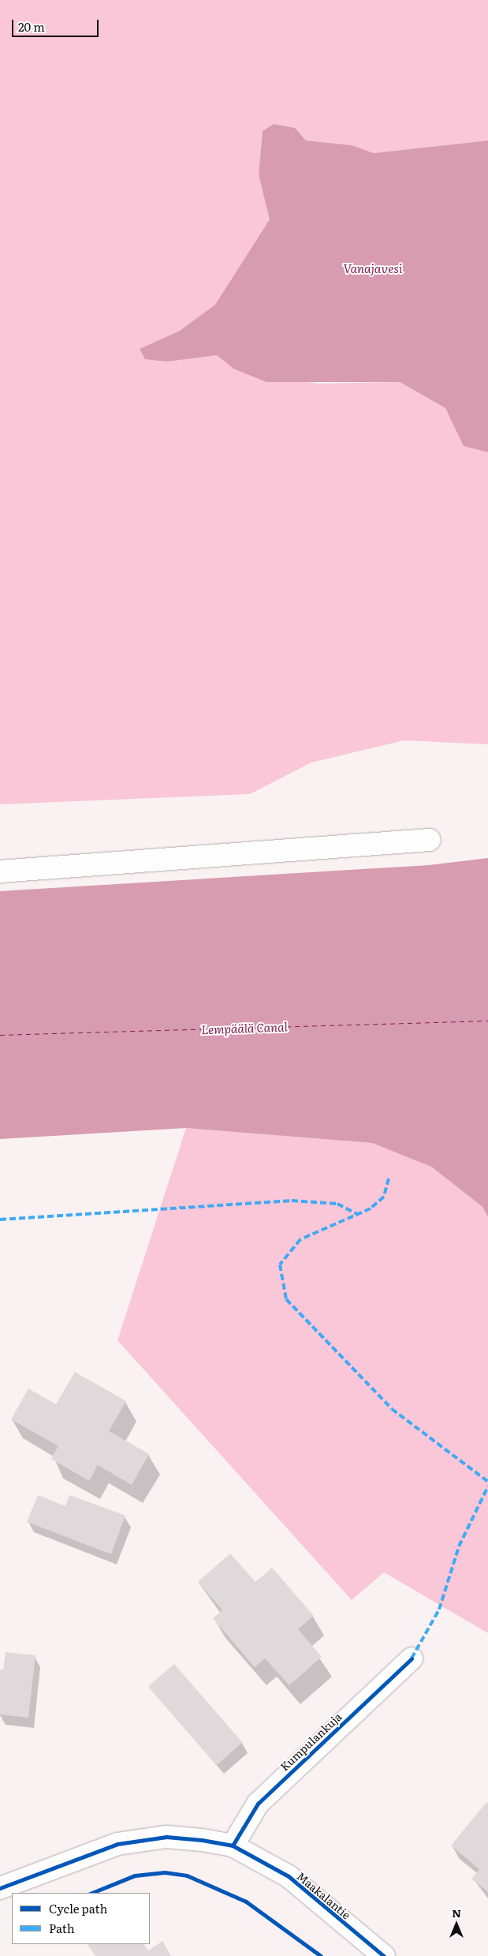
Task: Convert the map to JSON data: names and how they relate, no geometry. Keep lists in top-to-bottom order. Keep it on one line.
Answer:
{"streets":{"street":["Kumpulankuja","Maakalantie"]},"crossings":[["Kumpulankuja","Maakalantie"]],"water":["Vanajavesi","Lempäälä Canal"],"legend":["Cycle path","Path"],"scale_bar":"20 m","north":"top"}
